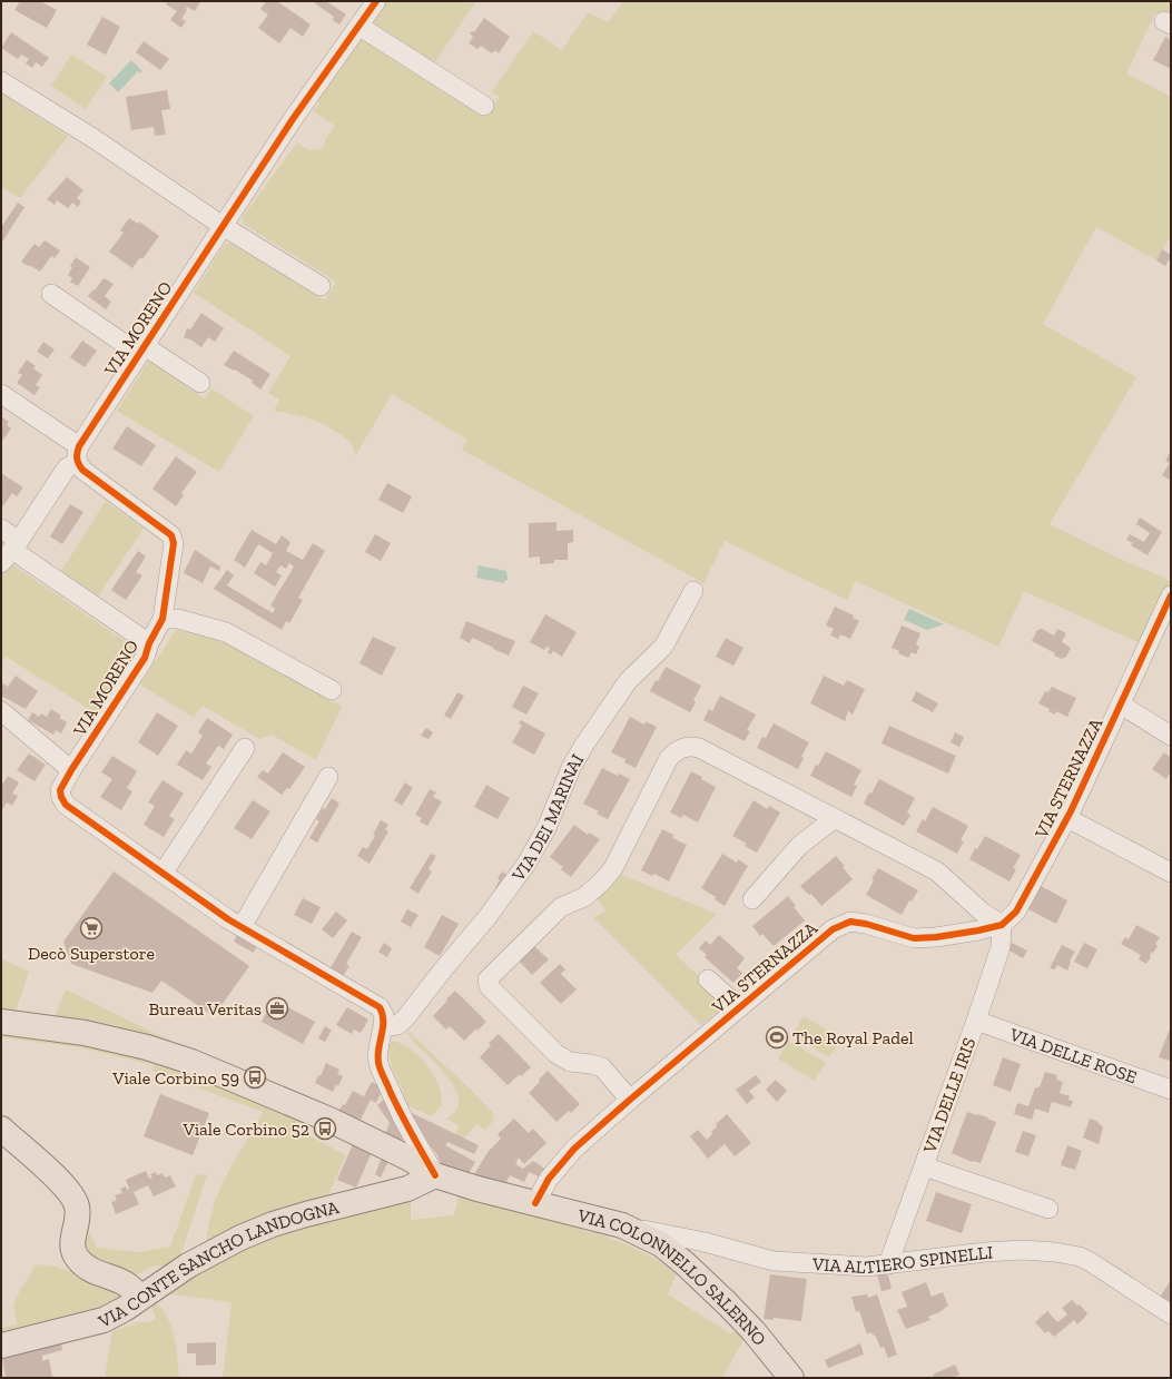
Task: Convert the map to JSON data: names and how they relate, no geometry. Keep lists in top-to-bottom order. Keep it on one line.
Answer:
{"streets":{"main road":["VIA CONTE SANCHO LANDOGNA","VIA COLONNELLO SALERNO"],"street":["VIA MORENO","VIA STERNAZZA","VIA DEI MARINAI","VIA DELLE ROSE","VIA DELLE IRIS","VIA ALTIERO SPINELLI"]},"crossings":[["VIA MORENO","VIA DEI MARINAI"],["VIA MORENO","VIA COLONNELLO SALERNO"],["VIA STERNAZZA","VIA DELLE IRIS"],["VIA STERNAZZA","VIA COLONNELLO SALERNO"],["VIA DELLE ROSE","VIA DELLE IRIS"],["VIA DELLE IRIS","VIA ALTIERO SPINELLI"],["VIA ALTIERO SPINELLI","VIA COLONNELLO SALERNO"],["VIA CONTE SANCHO LANDOGNA","VIA COLONNELLO SALERNO"]],"places":{"supermarket":["Decò Superstore"],"office":["Bureau Veritas"],"sports":["The Royal Padel"],"bus stop":["Viale Corbino 59","Viale Corbino 52"]}}
